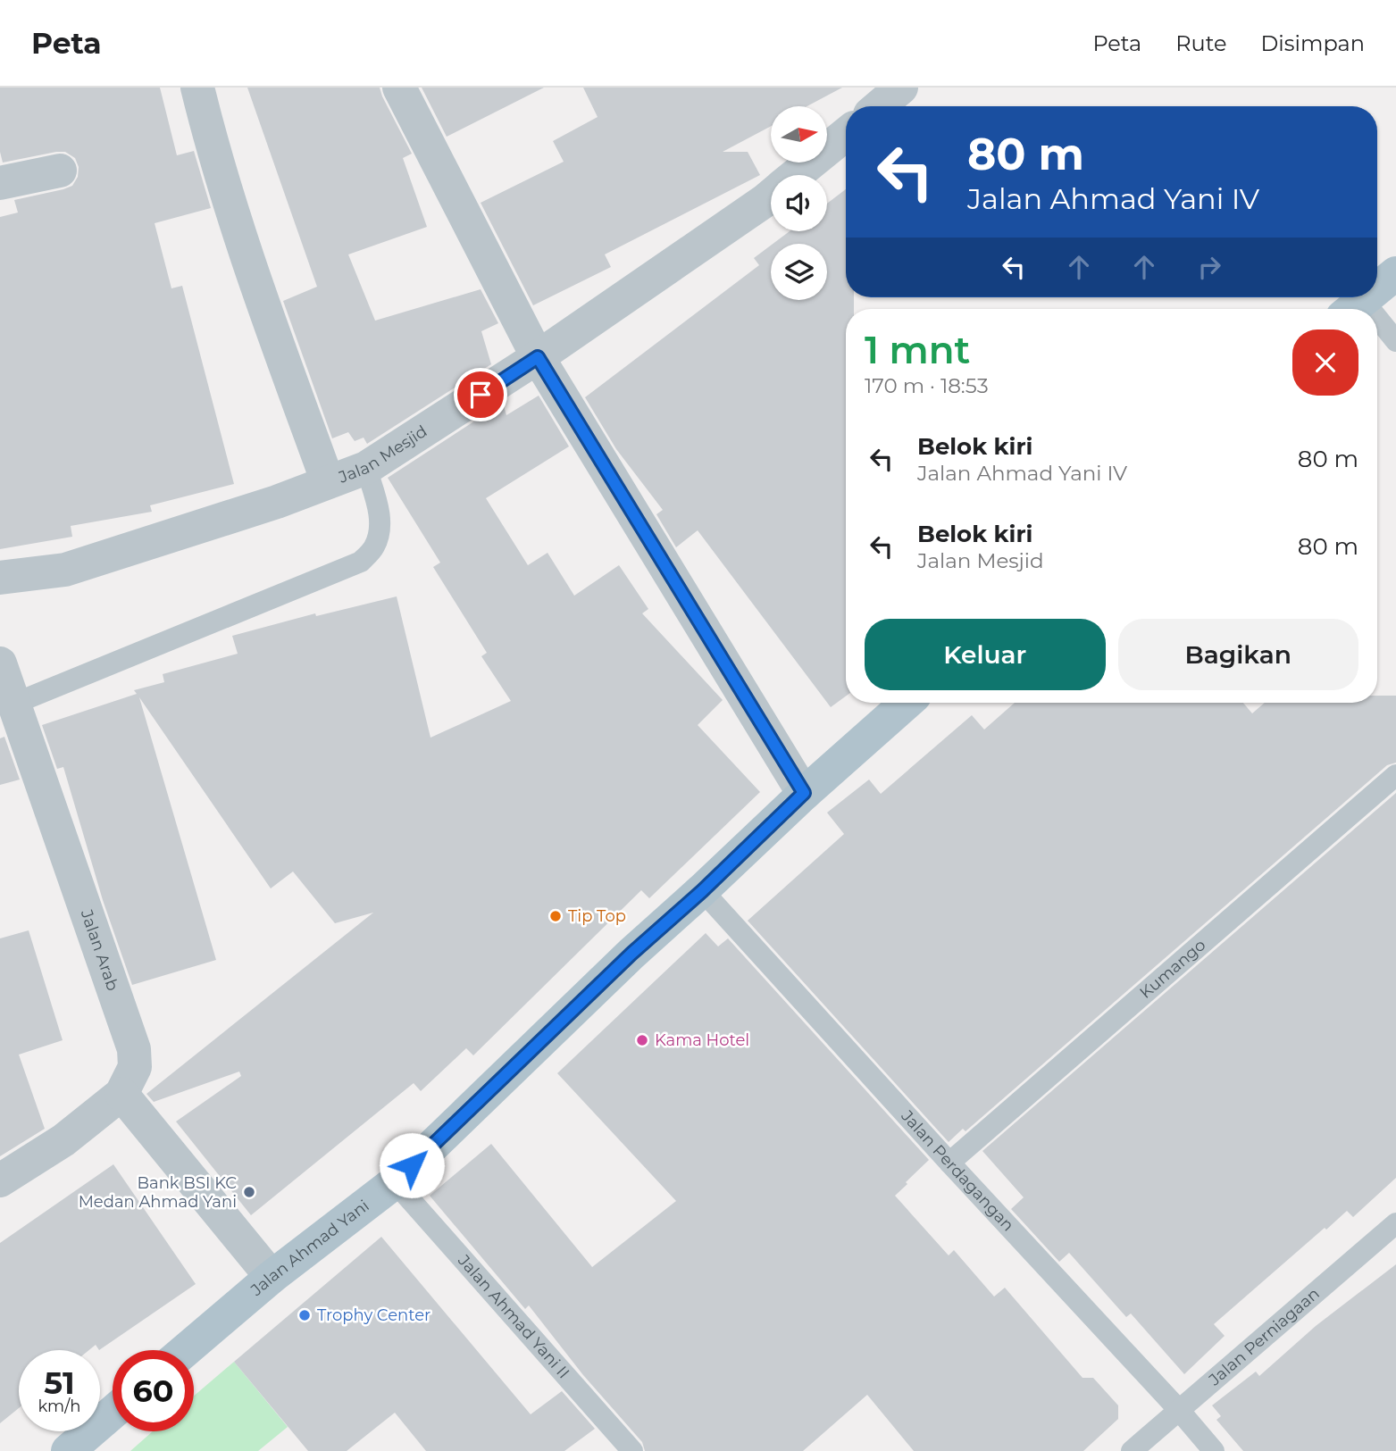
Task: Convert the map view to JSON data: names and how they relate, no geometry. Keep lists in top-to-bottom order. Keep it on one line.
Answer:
{"streets":{"main road":["Jalan Ahmad Yani"],"street":["Jalan Mesjid","Jalan Arab"],"lane":["Kumango","Jalan Perdagangan","Jalan Ahmad Yani II","Jalan Perniagaan"]},"crossings":[["Kumango","Jalan Perdagangan"],["Jalan Perdagangan","Jalan Ahmad Yani"],["Jalan Perdagangan","Jalan Perniagaan"],["Jalan Ahmad Yani","Jalan Ahmad Yani II"]],"places":["Tip Top","Kama Hotel","Bank BSI KC Medan Ahmad Yani","Trophy Center"],"north":"right","page":{"header":"Peta","nav":["Peta","Rute","Disimpan"],"turn":["80 m","Jalan Ahmad Yani IV"],"heading":["1 mnt","170 m · 18:53"],"list":[{"name":"Belok kiri","note":"Jalan Ahmad Yani IV","value":"80 m"},{"name":"Belok kiri","note":"Jalan Mesjid","value":"80 m"}],"buttons":["Keluar","Bagikan"],"speed":"51 km/h","limit":"60"}}
